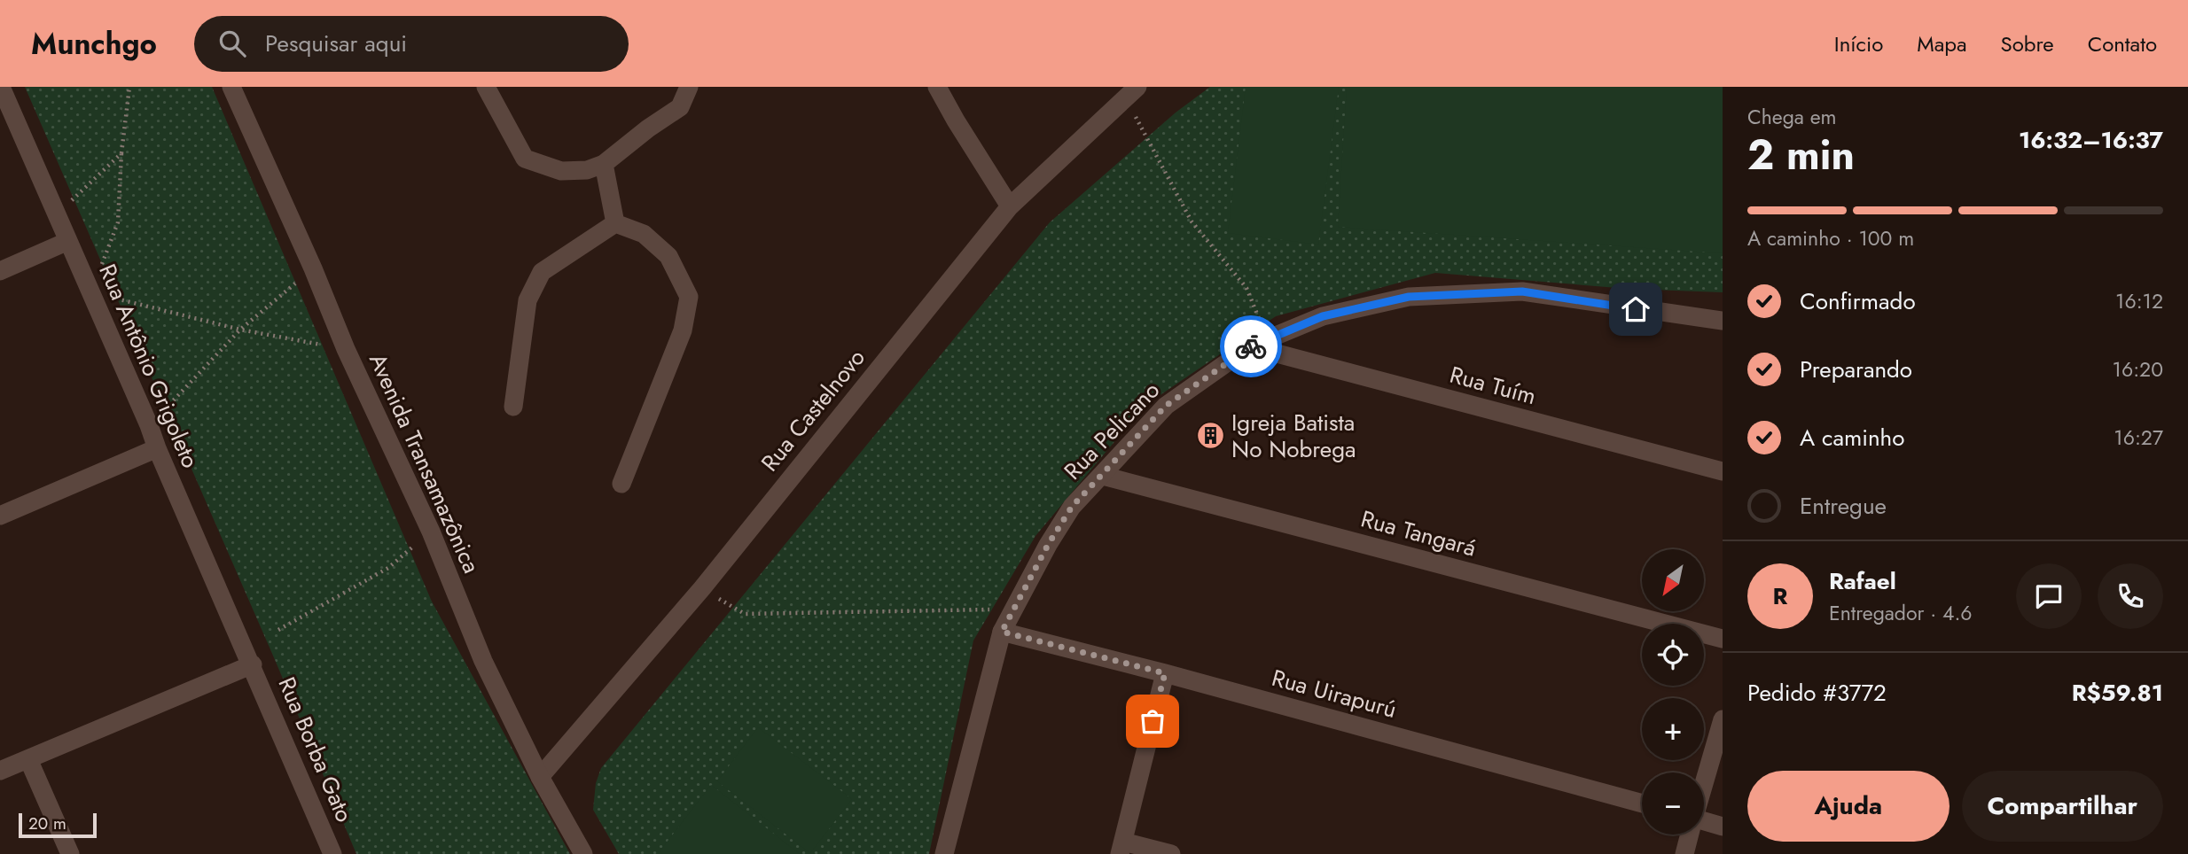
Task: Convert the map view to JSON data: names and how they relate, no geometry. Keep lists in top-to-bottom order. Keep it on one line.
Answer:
{"streets":{"street":["Rua Antônio Grigoleto","Rua Tuím","Rua Castelnovo","Rua Pelicano","Avenida Transamazônica","Rua Tangará","Rua Uirapurú","Rua Borba Gato"]},"crossings":[["Rua Antônio Grigoleto","Rua Borba Gato"],["Rua Tuím","Rua Pelicano"],["Rua Castelnovo","Avenida Transamazônica"],["Rua Pelicano","Rua Tangará"],["Rua Pelicano","Rua Uirapurú"]],"places":{"building":["Igreja Batista No Nobrega"]},"scale_bar":"20 m","north":"bottom left","page":{"header":"Munchgo","search":"Pesquisar aqui","nav":["Início","Mapa","Sobre","Contato"],"heading":["2 min","Chega em","16:32–16:37"],"panel":["Rafael","Entregador · 4.6","Pedido #3772","R$59.81"],"bar":"A caminho · 100 m","list":[["Confirmado","16:12"],["Preparando","16:20"],["A caminho","16:27"],"Entregue"],"map_buttons":["+","−"],"round":"R","buttons":["Ajuda","Compartilhar"],"scale":"20 m"}}
